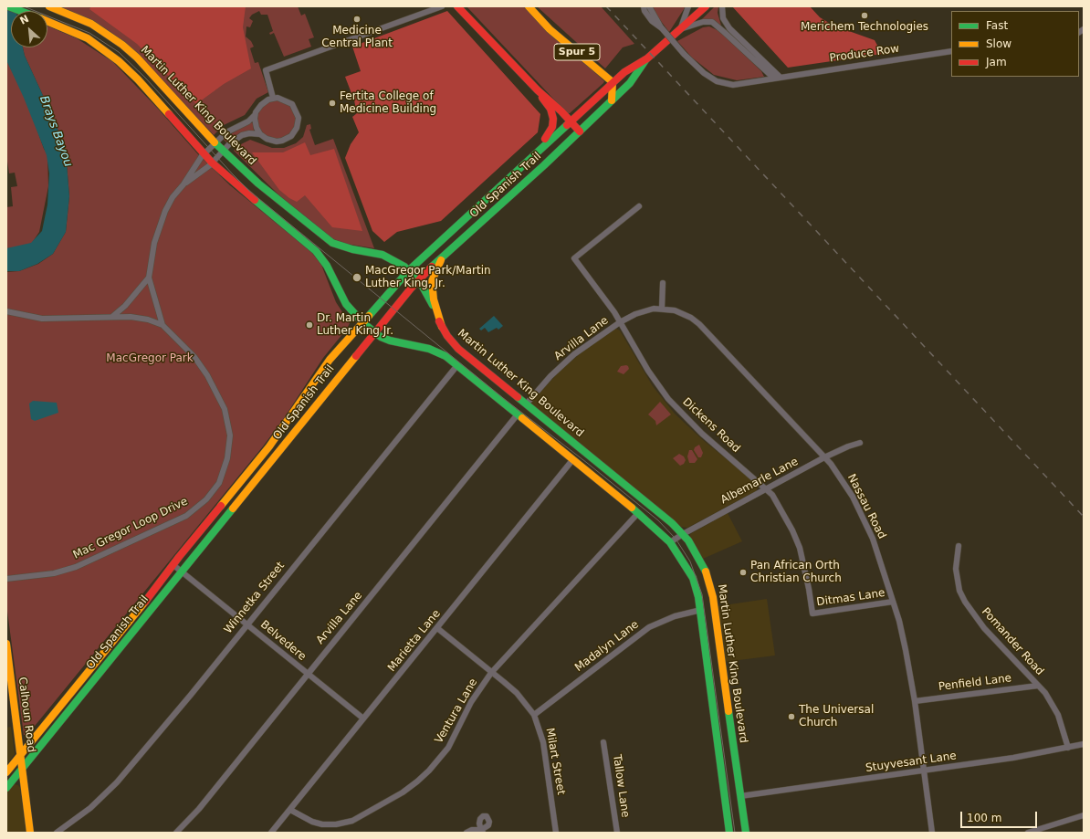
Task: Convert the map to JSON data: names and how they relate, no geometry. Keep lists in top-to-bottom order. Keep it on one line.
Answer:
{"streets":{"main road":["Spur 5","Martin Luther King Boulevard","Old Spanish Trail","Calhoun Road"],"street":["Produce Row","Arvilla Lane","Dickens Road","Albemarle Lane","Nassau Road","Mac Gregor Loop Drive","Winnetka Street","Ditmas Lane","Belvedere","Marietta Lane","Pomander Road","Madalyn Lane","Penfield Lane","Ventura Lane","Milart Street","Stuyvesant Lane","Tallow Lane"]},"crossings":[["Spur 5","Old Spanish Trail"],["Martin Luther King Boulevard","Old Spanish Trail"],["Martin Luther King Boulevard","Arvilla Lane"],["Martin Luther King Boulevard","Albemarle Lane"],["Martin Luther King Boulevard","Stuyvesant Lane"],["Old Spanish Trail","Belvedere"],["Old Spanish Trail","Calhoun Road"],["Arvilla Lane","Dickens Road"],["Arvilla Lane","Nassau Road"],["Arvilla Lane","Belvedere"],["Dickens Road","Albemarle Lane"],["Dickens Road","Nassau Road"],["Dickens Road","Ditmas Lane"],["Albemarle Lane","Nassau Road"],["Nassau Road","Ditmas Lane"],["Nassau Road","Penfield Lane"],["Nassau Road","Stuyvesant Lane"],["Winnetka Street","Belvedere"],["Belvedere","Marietta Lane"],["Marietta Lane","Ventura Lane"],["Marietta Lane","Milart Street"],["Pomander Road","Penfield Lane"],["Pomander Road","Stuyvesant Lane"],["Madalyn Lane","Milart Street"],["Ventura Lane","Milart Street"]],"water":["Brays Bayou"],"parks":["MacGregor Park"],"places":["Merichem Technologies","Medicine Central Plant","Fertita College of Medicine Building","MacGregor Park/Martin Luther King, Jr.","Dr. Martin Luther King Jr.","Pan African Orth Christian Church","The Universal Church"],"legend":["Fast","Slow","Jam"],"scale_bar":"100 m","north":"top left"}
